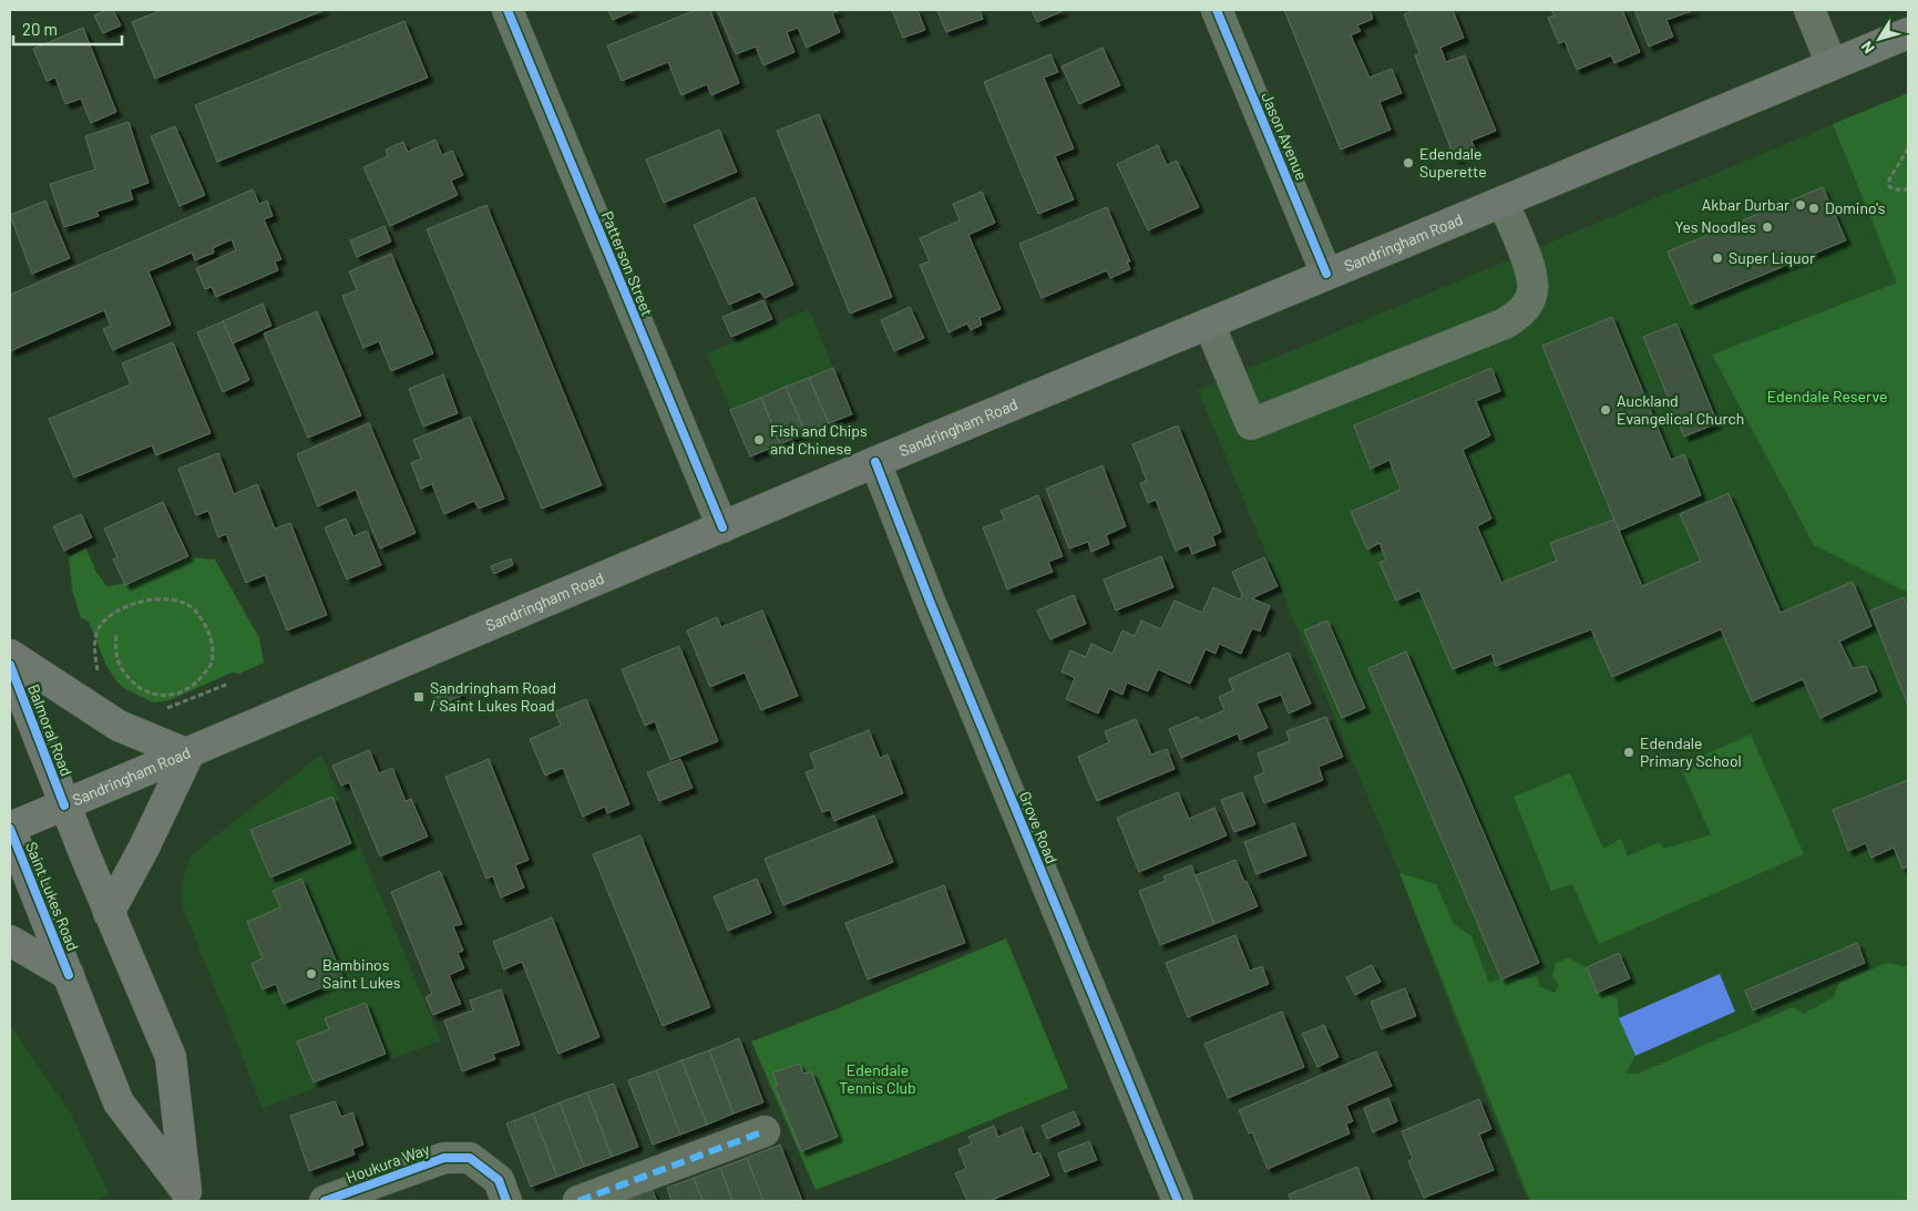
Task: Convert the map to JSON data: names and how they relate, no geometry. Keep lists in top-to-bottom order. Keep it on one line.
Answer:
{"streets":{"main road":["Sandringham Road","Balmoral Road","Saint Lukes Road"],"street":["Jason Avenue","Patterson Street","Grove Road","Houkura Way"]},"crossings":[["Jason Avenue","Sandringham Road"],["Sandringham Road","Patterson Street"],["Sandringham Road","Balmoral Road"],["Sandringham Road","Grove Road"],["Sandringham Road","Saint Lukes Road"],["Balmoral Road","Saint Lukes Road"]],"parks":["Edendale Reserve","Edendale Tennis Club"],"places":{"other":["Edendale Superette","Akbar Durbar","Domino's","Yes Noodles","Super Liquor","Auckland Evangelical Church","Fish and Chips and Chinese","Edendale Primary School","Bambinos Saint Lukes"],"transit":["Sandringham Road / Saint Lukes Road"]},"scale_bar":"20 m","north":"bottom left"}
